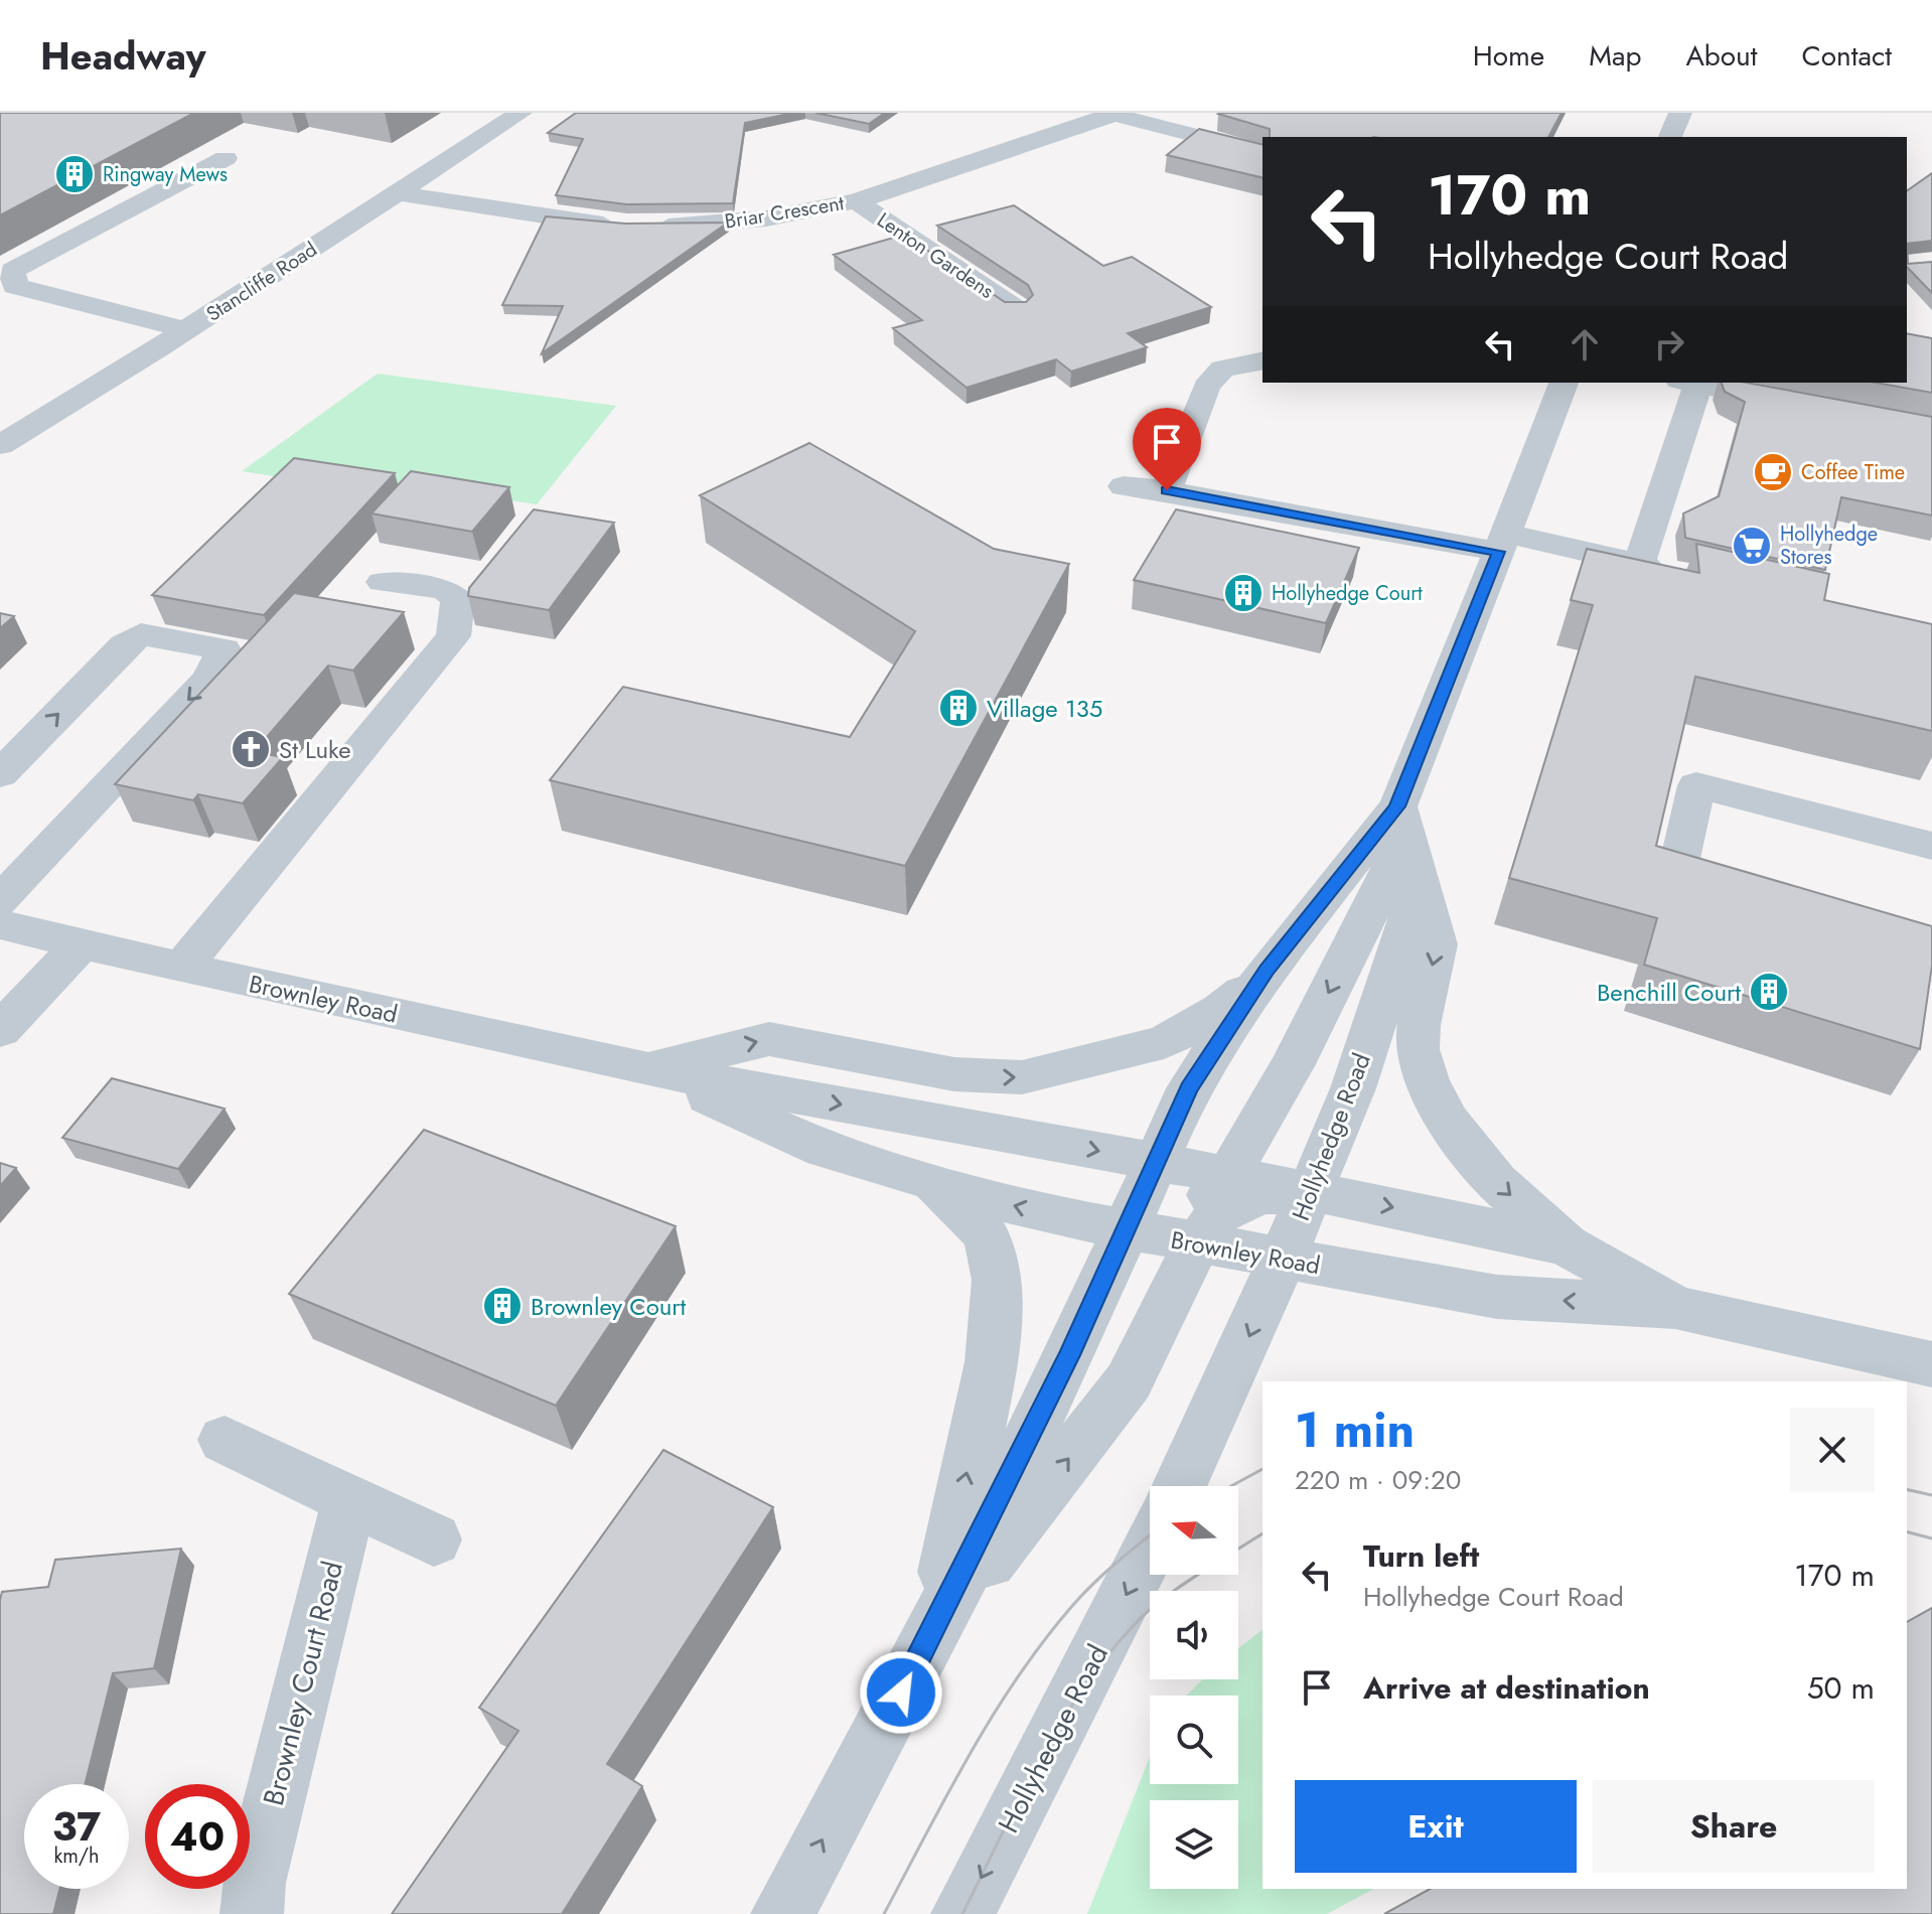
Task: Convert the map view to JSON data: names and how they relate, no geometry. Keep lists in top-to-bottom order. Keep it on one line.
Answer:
{"streets":{"street":["Briar Crescent","Lenton Gardens","Stancliffe Road","Brownley Road","Hollyhedge Road","Brownley Court Road"]},"crossings":[["Briar Crescent","Lenton Gardens"],["Briar Crescent","Stancliffe Road"],["Brownley Road","Hollyhedge Road"]],"places":{"building":["Ringway Mews","Hollyhedge Court","Village 135","Benchill Court","Brownley Court"],"cafe":["Coffee Time"],"supermarket":["Hollyhedge Stores"],"church":["St Luke"]},"north":"left","page":{"header":"Headway","nav":["Home","Map","About","Contact"],"turn":["170 m","Hollyhedge Court Road"],"heading":["1 min","220 m · 09:20"],"list":[{"name":"Turn left","note":"Hollyhedge Court Road","value":"170 m"},{"name":"Arrive at destination","value":"50 m"}],"buttons":["Exit","Share"],"speed":"37 km/h","limit":"40"}}
